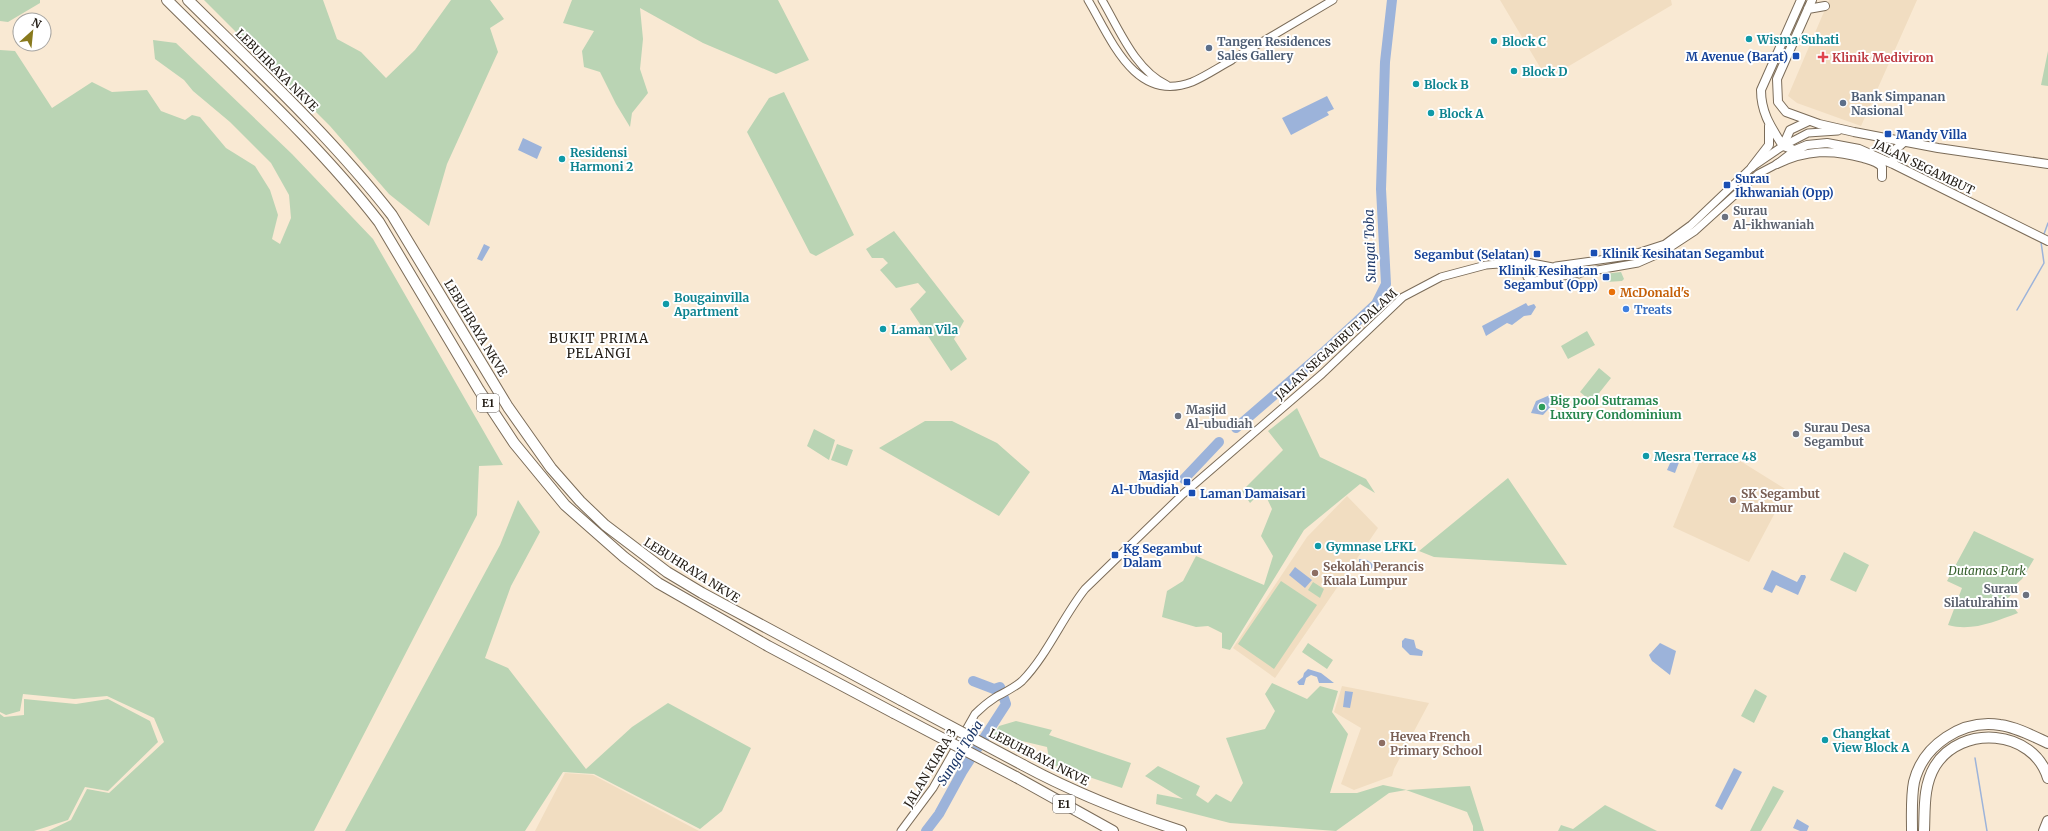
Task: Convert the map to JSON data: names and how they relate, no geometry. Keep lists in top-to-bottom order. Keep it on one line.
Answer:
{"streets":{"highway":["LEBUHRAYA NKVE","E1"],"main road":["JALAN SEGAMBUT"],"street":["JALAN SEGAMBUT DALAM","JALAN KIARA 3"]},"crossings":[["JALAN SEGAMBUT","JALAN SEGAMBUT DALAM"],["JALAN SEGAMBUT DALAM","JALAN KIARA 3"]],"districts":["BUKIT PRIMA PELANGI"],"water":["Sungai Toba"],"parks":["Dutamas Park"],"places":{"other":["Wisma Suhati","Block C","Tangen Residences Sales Gallery","Block D","Block B","Bank Simpanan Nasional","Block A","Residensi Harmoni 2","Surau Al-ikhwaniah","McDonald's","Bougainvilla Apartment","Treats","Laman Vila","Big pool Sutramas Luxury Condominium","Masjid Al-ubudiah","Surau Desa Segambut","Mesra Terrace 48","SK Segambut Makmur","Gymnase LFKL","Sekolah Perancis Kuala Lumpur","Surau Silatulrahim","Changkat View Block A","Hevea French Primary School"],"transit":["M Avenue (Barat)","Mandy Villa","Surau Ikhwaniah (Opp)","Klinik Kesihatan Segambut","Segambut (Selatan)","Klinik Kesihatan Segambut (Opp)","Masjid Al-Ubudiah","Laman Damaisari","Kg Segambut Dalam"],"health":["Klinik Mediviron"]},"north":"top right"}
